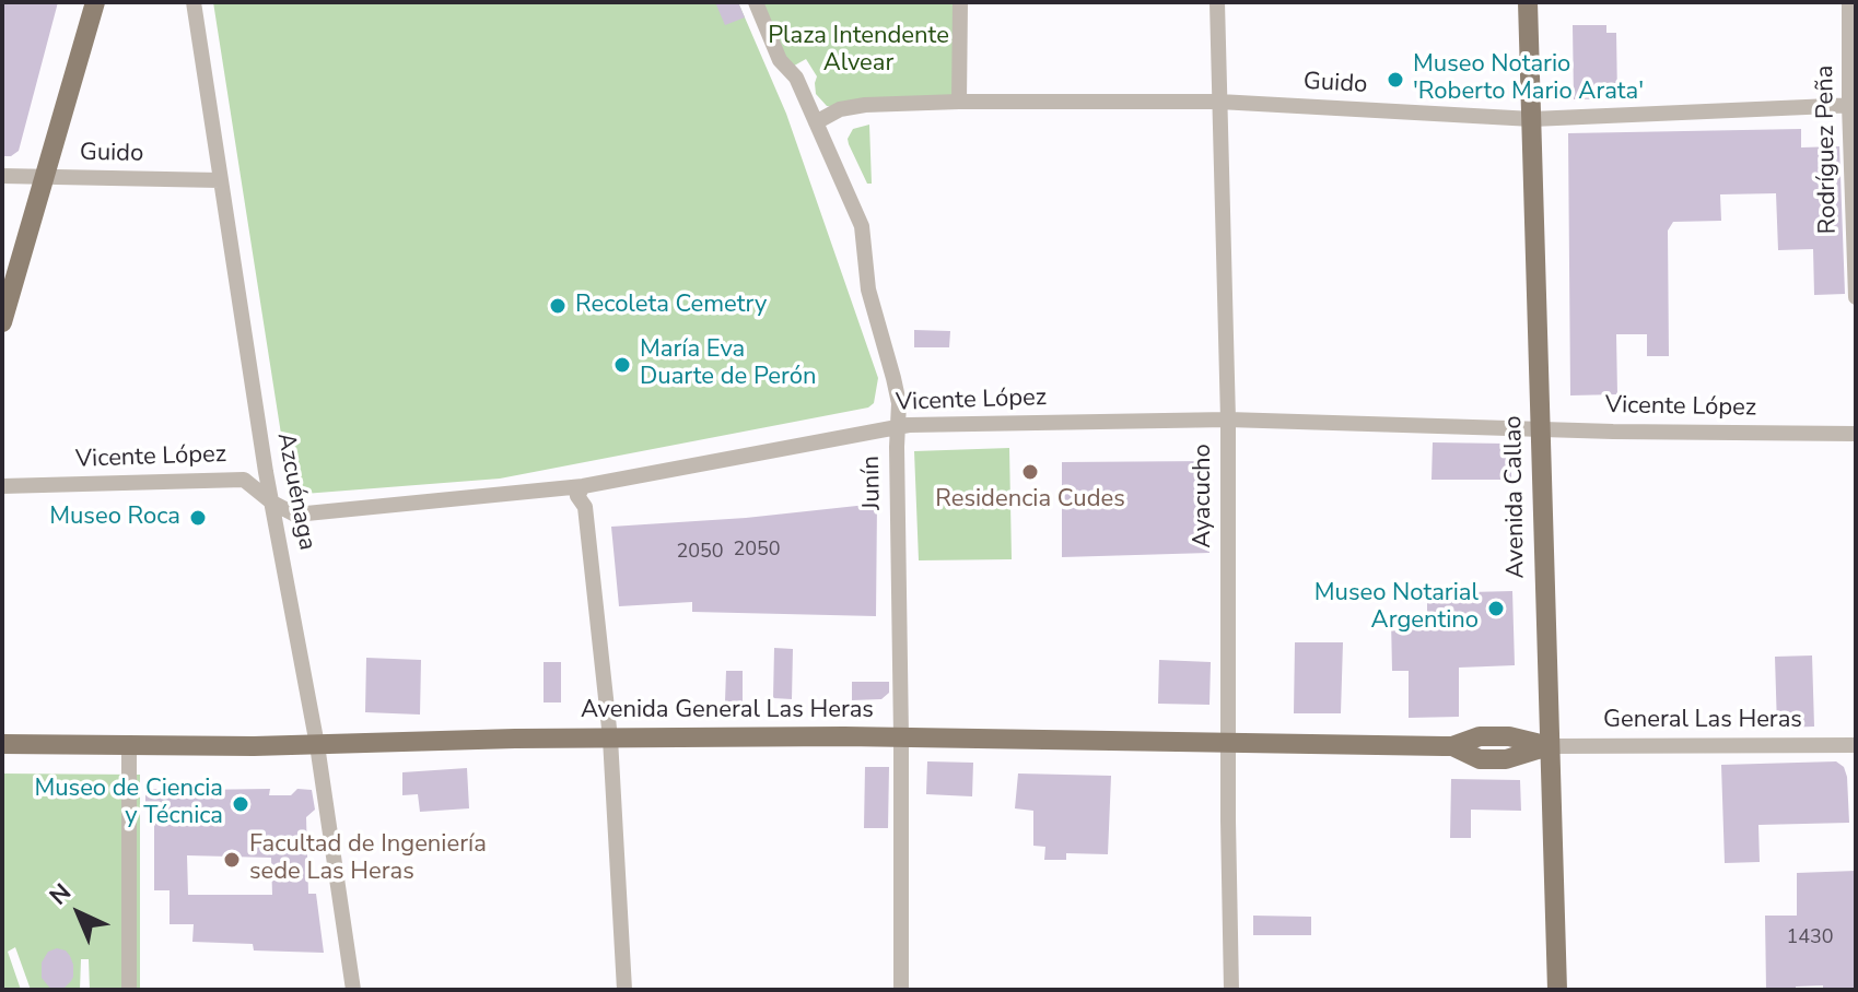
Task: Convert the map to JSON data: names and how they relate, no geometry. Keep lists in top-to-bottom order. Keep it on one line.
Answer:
{"streets":{"main road":["Avenida Callao","Avenida General Las Heras"],"street":["Guido","Rodríguez Peña","Vicente López","Junín","Azcuénaga","Ayacucho","General Las Heras"]},"crossings":[["Guido","Rodríguez Peña"],["Guido","Junín"],["Guido","Azcuénaga"],["Guido","Ayacucho"],["Guido","Avenida Callao"],["Vicente López","Junín"],["Vicente López","Azcuénaga"],["Vicente López","Ayacucho"],["Vicente López","Avenida Callao"],["Junín","Avenida General Las Heras"],["Azcuénaga","Avenida General Las Heras"],["Ayacucho","Avenida General Las Heras"],["Avenida Callao","Avenida General Las Heras"],["Avenida Callao","General Las Heras"],["Avenida General Las Heras","General Las Heras"]],"parks":["Plaza Intendente Alvear"],"places":["Museo Notario 'Roberto Mario Arata'","Recoleta Cemetry","María Eva Duarte de Perón","Residencia Cudes","Museo Roca","Museo Notarial Argentino","Museo de Ciencia y Técnica","Facultad de Ingeniería sede Las Heras"],"house_numbers":["2050","2050","1430"],"north":"top left"}
